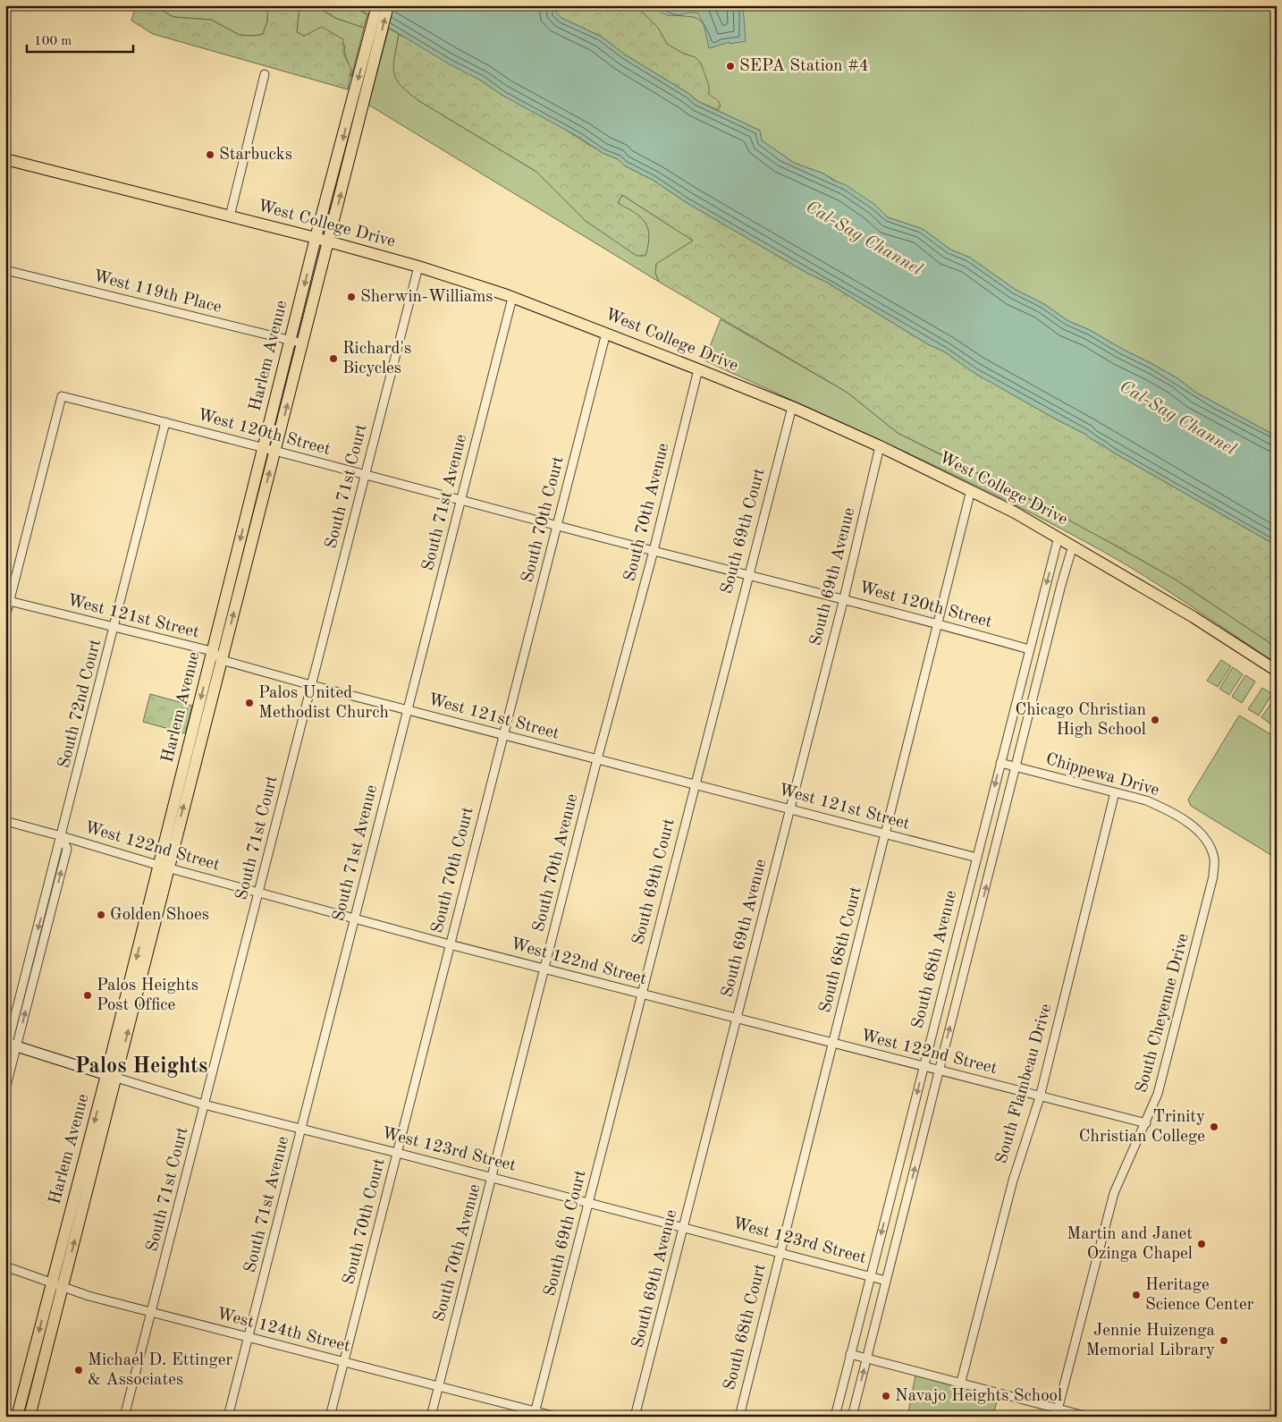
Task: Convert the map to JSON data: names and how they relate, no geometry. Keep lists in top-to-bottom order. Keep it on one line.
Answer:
{"streets":{"main road":["West College Drive","Harlem Avenue"],"street":["West 119th Place","West 120th Street","South 71st Court","South 71st Avenue","South 70th Avenue","South 70th Court","South 69th Court","South 69th Avenue","West 121st Street","South 72nd Court","Chippewa Drive","West 122nd Street","South 68th Court","South 68th Avenue","South Cheyenne Drive","South Flambeau Drive","West 123rd Street","West 124th Street"]},"crossings":[["West College Drive","Harlem Avenue"],["West College Drive","South 71st Court"],["West College Drive","South 71st Avenue"],["West College Drive","South 70th Avenue"],["West College Drive","South 70th Court"],["West College Drive","South 69th Court"],["West College Drive","South 69th Avenue"],["West College Drive","South 68th Court"],["West College Drive","South 68th Avenue"],["West 119th Place","Harlem Avenue"],["Harlem Avenue","West 120th Street"],["Harlem Avenue","West 121st Street"],["Harlem Avenue","West 122nd Street"],["Harlem Avenue","West 123rd Street"],["Harlem Avenue","West 124th Street"],["West 120th Street","South 71st Court"],["West 120th Street","South 71st Avenue"],["West 120th Street","South 70th Avenue"],["West 120th Street","South 70th Court"],["West 120th Street","South 69th Court"],["West 120th Street","South 69th Avenue"],["West 120th Street","West 121st Street"],["West 120th Street","South 72nd Court"],["West 120th Street","South 68th Court"],["West 120th Street","South 68th Avenue"],["South 71st Court","West 121st Street"],["South 71st Court","West 122nd Street"],["South 71st Court","West 123rd Street"],["South 71st Court","West 124th Street"],["South 71st Avenue","West 121st Street"],["South 71st Avenue","West 122nd Street"],["South 71st Avenue","West 123rd Street"],["South 71st Avenue","West 124th Street"],["South 70th Avenue","West 121st Street"],["South 70th Avenue","West 122nd Street"],["South 70th Avenue","West 123rd Street"],["South 70th Avenue","West 124th Street"],["South 70th Court","West 121st Street"],["South 70th Court","West 122nd Street"],["South 70th Court","West 123rd Street"],["South 70th Court","West 124th Street"],["South 69th Court","West 121st Street"],["South 69th Court","West 122nd Street"],["South 69th Court","West 123rd Street"],["South 69th Court","West 124th Street"],["South 69th Avenue","West 121st Street"],["South 69th Avenue","West 122nd Street"],["South 69th Avenue","West 123rd Street"],["West 121st Street","South 72nd Court"],["West 121st Street","South 68th Court"],["West 121st Street","South 68th Avenue"],["South 72nd Court","West 122nd Street"],["South 72nd Court","West 123rd Street"],["Chippewa Drive","South 68th Avenue"],["Chippewa Drive","South Cheyenne Drive"],["Chippewa Drive","South Flambeau Drive"],["West 122nd Street","South 68th Court"],["West 122nd Street","South 68th Avenue"],["West 122nd Street","South Cheyenne Drive"],["West 122nd Street","South Flambeau Drive"],["South 68th Court","West 123rd Street"],["South 68th Avenue","West 123rd Street"]],"districts":["Palos Heights"],"water":["Cal-Sag Channel"],"places":["SEPA Station #4","Starbucks","Sherwin-Williams","Richard's Bicycles","Palos United Methodist Church","Chicago Christian High School","Golden Shoes","Palos Heights Post Office","Trinity Christian College","Martin and Janet Ozinga Chapel","Heritage Science Center","Jennie Huizenga Memorial Library","Michael D. Ettinger & Associates","Navajo Heights School"],"scale_bar":"100 m"}
